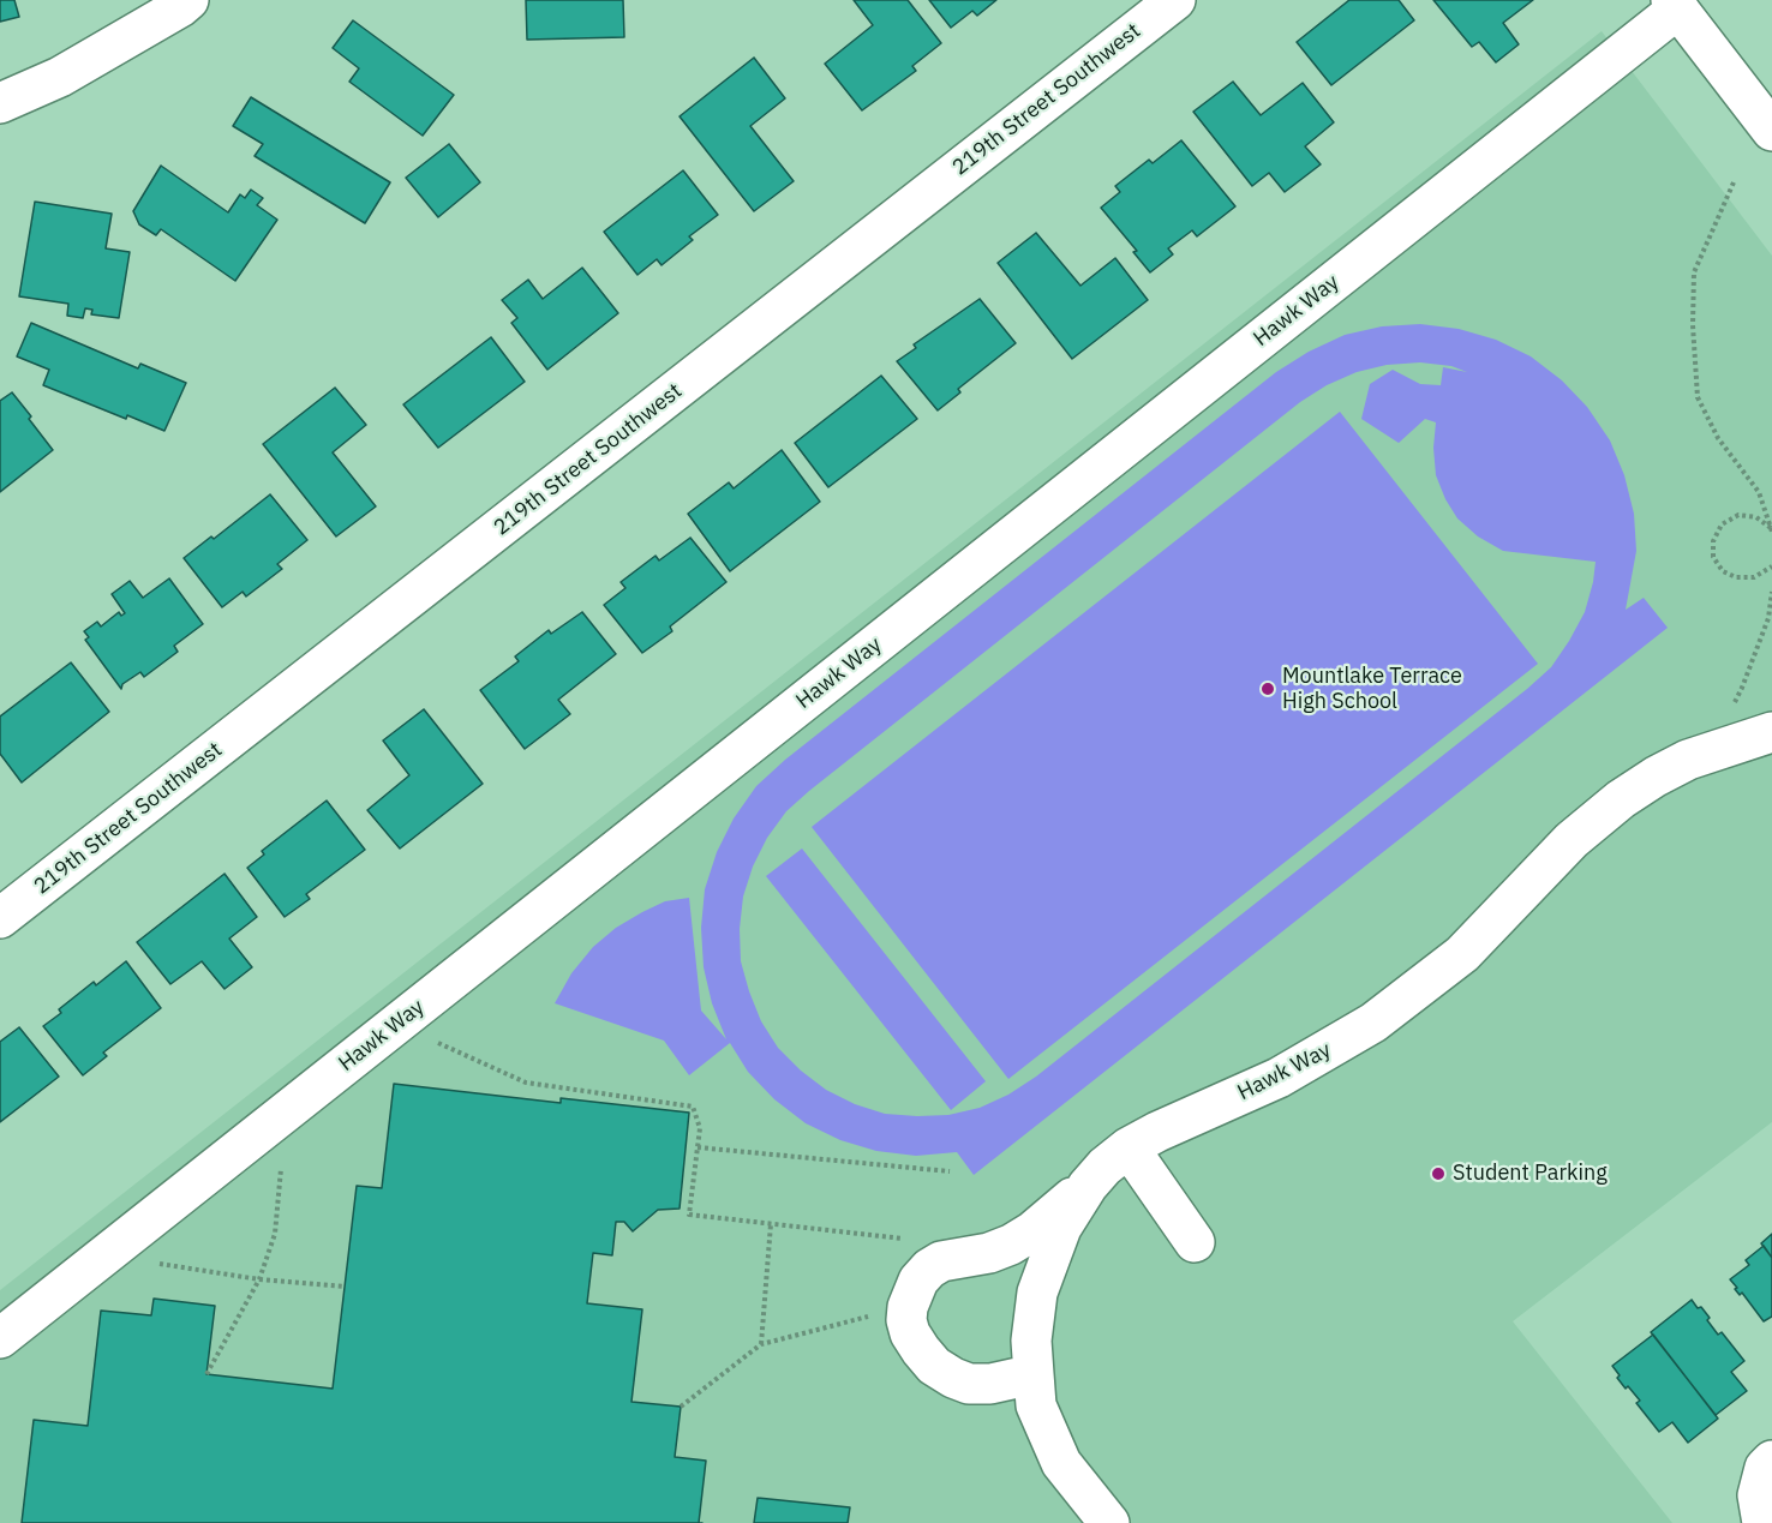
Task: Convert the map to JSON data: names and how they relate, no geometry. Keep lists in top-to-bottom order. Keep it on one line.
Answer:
{"streets":{"street":["219th Street Southwest","Hawk Way"]},"places":["Mountlake Terrace High School","Student Parking"]}
